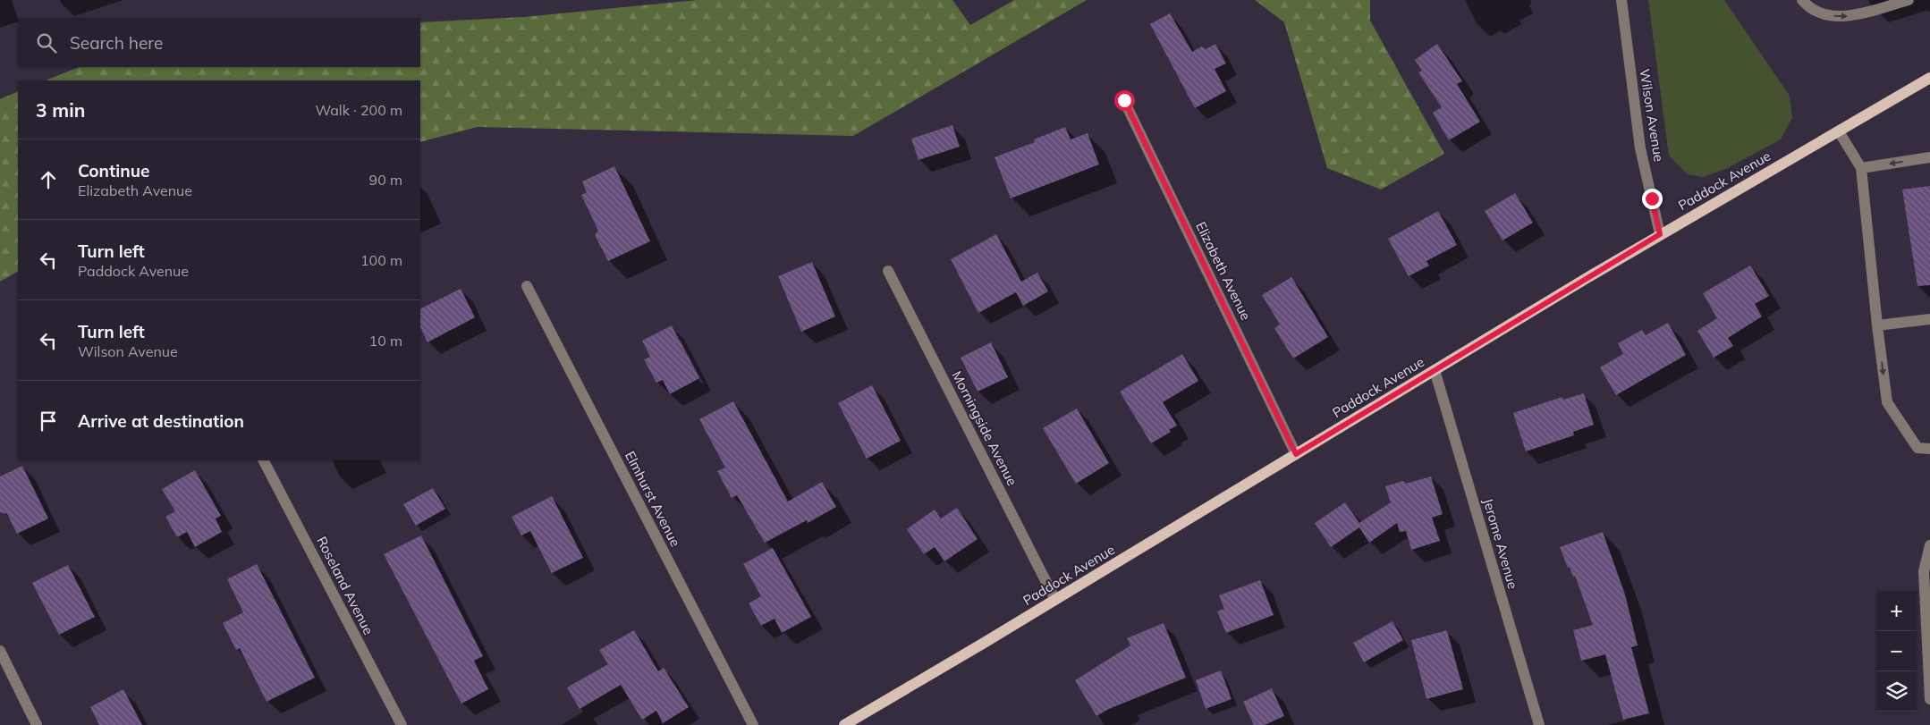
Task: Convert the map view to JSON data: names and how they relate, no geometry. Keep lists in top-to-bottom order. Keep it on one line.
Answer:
{"streets":{"main road":["Paddock Avenue"],"street":["Wilson Avenue","Elizabeth Avenue","Morningside Avenue","Elmhurst Avenue","Jerome Avenue","Roseland Avenue"]},"crossings":[["Wilson Avenue","Paddock Avenue"],["Paddock Avenue","Elizabeth Avenue"],["Paddock Avenue","Morningside Avenue"],["Paddock Avenue","Jerome Avenue"]],"page":{"search":"Search here","heading":["3 min","Walk · 200 m"],"list":[["Continue","Elizabeth Avenue","90 m"],["Turn left","Paddock Avenue","100 m"],["Turn left","Wilson Avenue","10 m"],"Arrive at destination"],"map_buttons":["+","−"]}}
